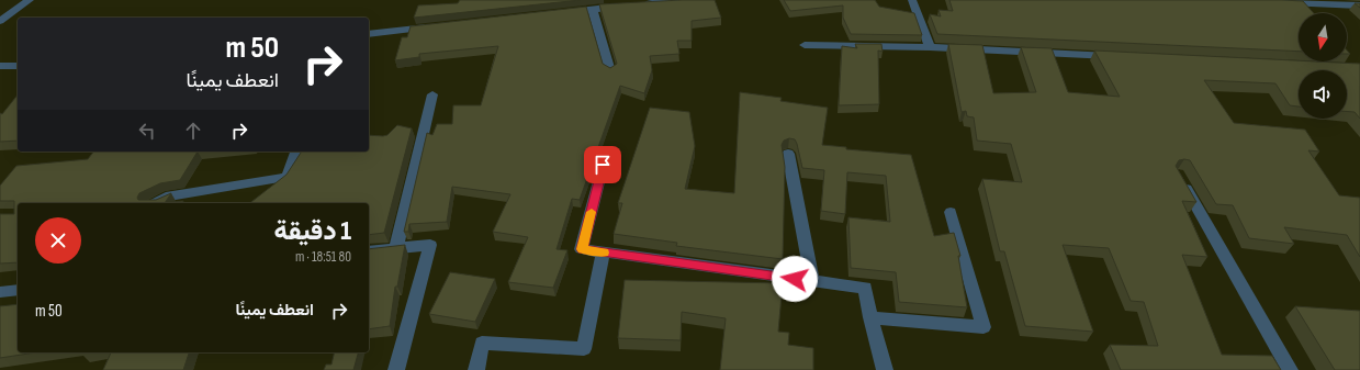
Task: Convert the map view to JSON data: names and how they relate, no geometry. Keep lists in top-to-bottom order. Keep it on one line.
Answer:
{"north":"bottom","page":{"turn":["50 m","انعطف يمينًا"],"heading":["1 دقيقة","80 m · 18:51"],"list":[{"name":"انعطف يمينًا","value":"50 m"}]}}
